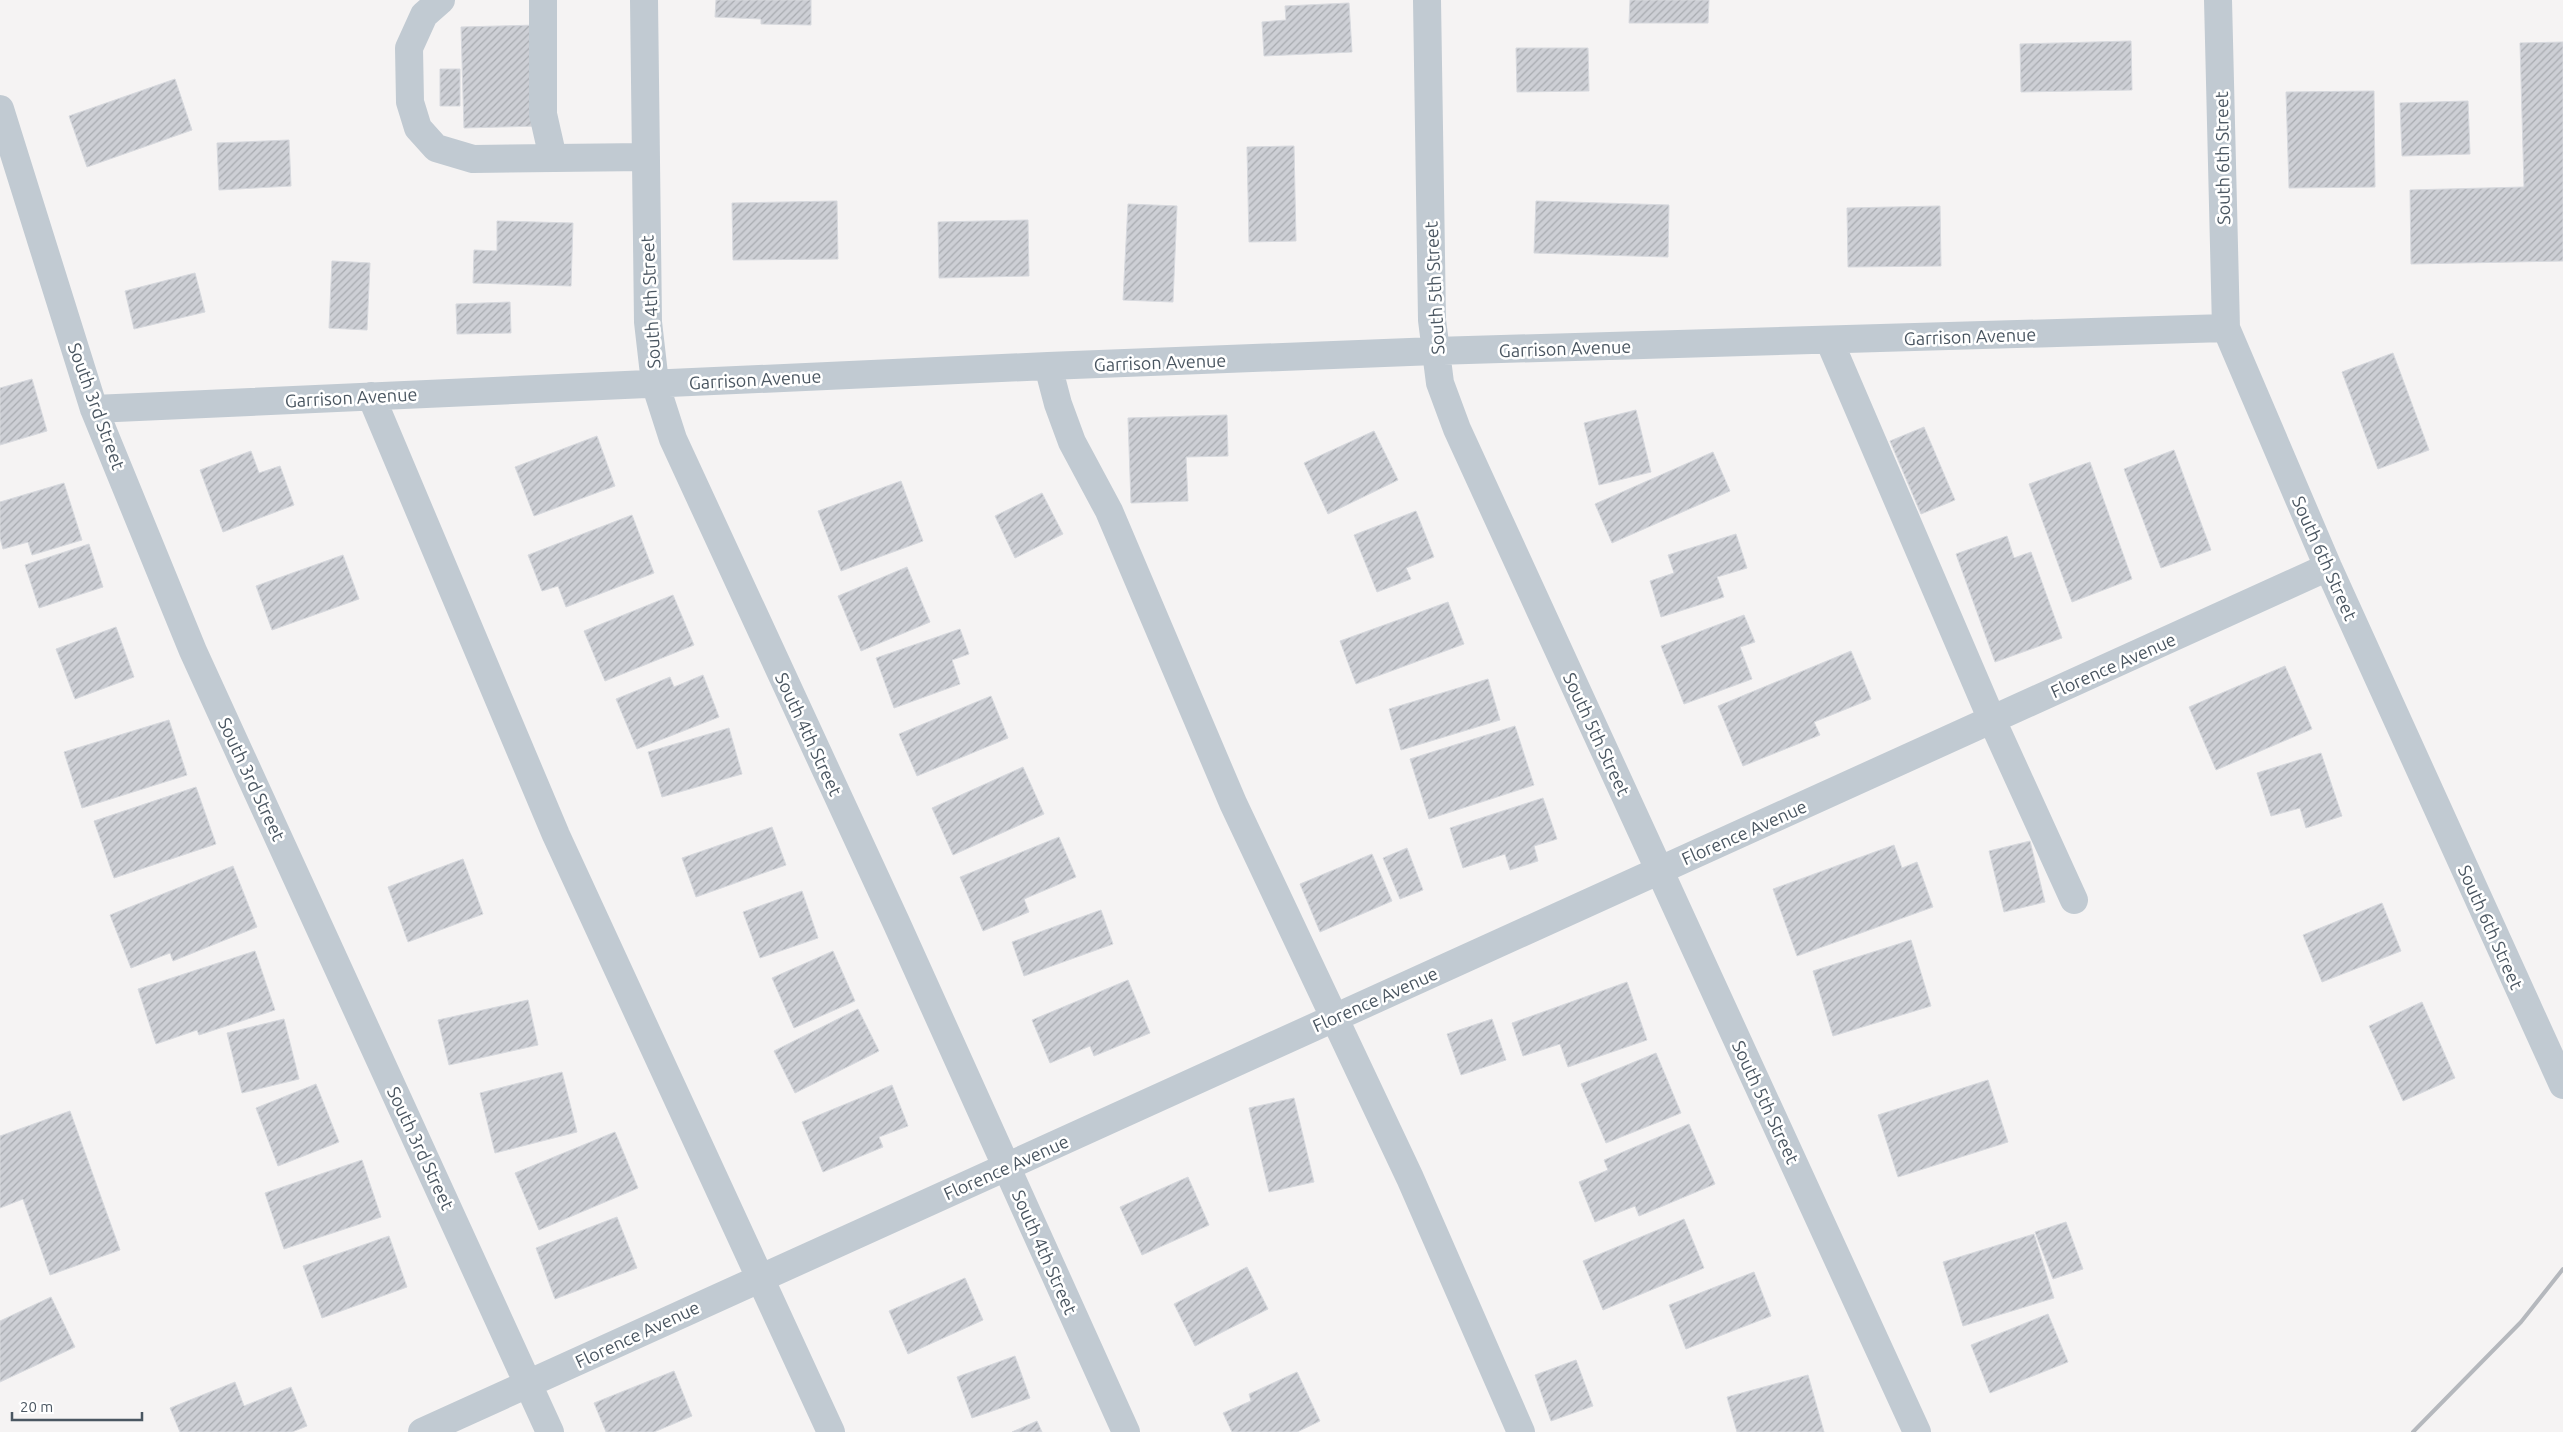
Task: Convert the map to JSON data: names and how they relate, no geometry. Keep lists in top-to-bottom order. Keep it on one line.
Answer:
{"streets":{"street":["South 6th Street","South 5th Street","South 4th Street","Garrison Avenue","South 3rd Street","Florence Avenue"]},"crossings":[["South 6th Street","Garrison Avenue"],["South 6th Street","Florence Avenue"],["South 5th Street","Garrison Avenue"],["South 5th Street","Florence Avenue"],["South 4th Street","Garrison Avenue"],["South 4th Street","Florence Avenue"],["Garrison Avenue","South 3rd Street"],["South 3rd Street","Florence Avenue"]],"scale_bar":"20 m"}
